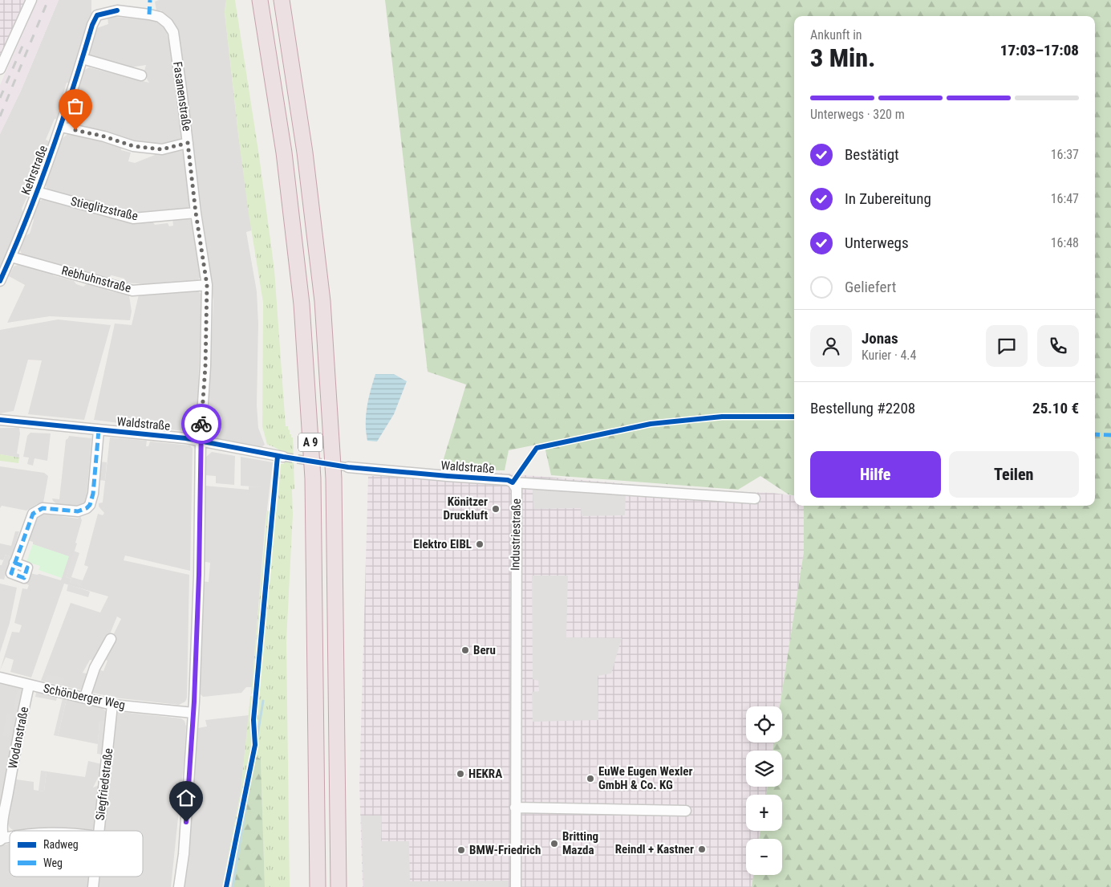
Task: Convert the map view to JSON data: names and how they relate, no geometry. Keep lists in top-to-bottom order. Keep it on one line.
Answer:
{"streets":{"highway":["A 9"],"street":["Fasanenstraße","Kehrstraße","Stieglitzstraße","Rebhuhnstraße","Waldstraße","Industriestraße","Schönberger Weg","Wodanstraße","Siegfriedstraße"]},"crossings":[["Fasanenstraße","Kehrstraße"],["Fasanenstraße","Stieglitzstraße"],["Fasanenstraße","Rebhuhnstraße"],["Fasanenstraße","Waldstraße"],["Fasanenstraße","Schönberger Weg"],["Kehrstraße","Stieglitzstraße"],["Kehrstraße","Rebhuhnstraße"],["Waldstraße","Industriestraße"],["Schönberger Weg","Wodanstraße"],["Schönberger Weg","Siegfriedstraße"]],"places":["Könitzer Druckluft","Elektro EIBL","Beru","HEKRA","EuWe Eugen Wexler GmbH & Co. KG","Britting Mazda","Reindl + Kastner","BMW-Friedrich"],"legend":["Radweg","Weg"],"page":{"heading":["3 Min.","Ankunft in","17:03–17:08"],"panel":["Jonas","Kurier · 4.4","Bestellung #2208","25.10 €"],"bar":"Unterwegs · 320 m","list":[["Bestätigt","16:37"],["In Zubereitung","16:47"],["Unterwegs","16:48"],"Geliefert"],"buttons":["Hilfe","Teilen"],"map_buttons":["+","−"]}}
